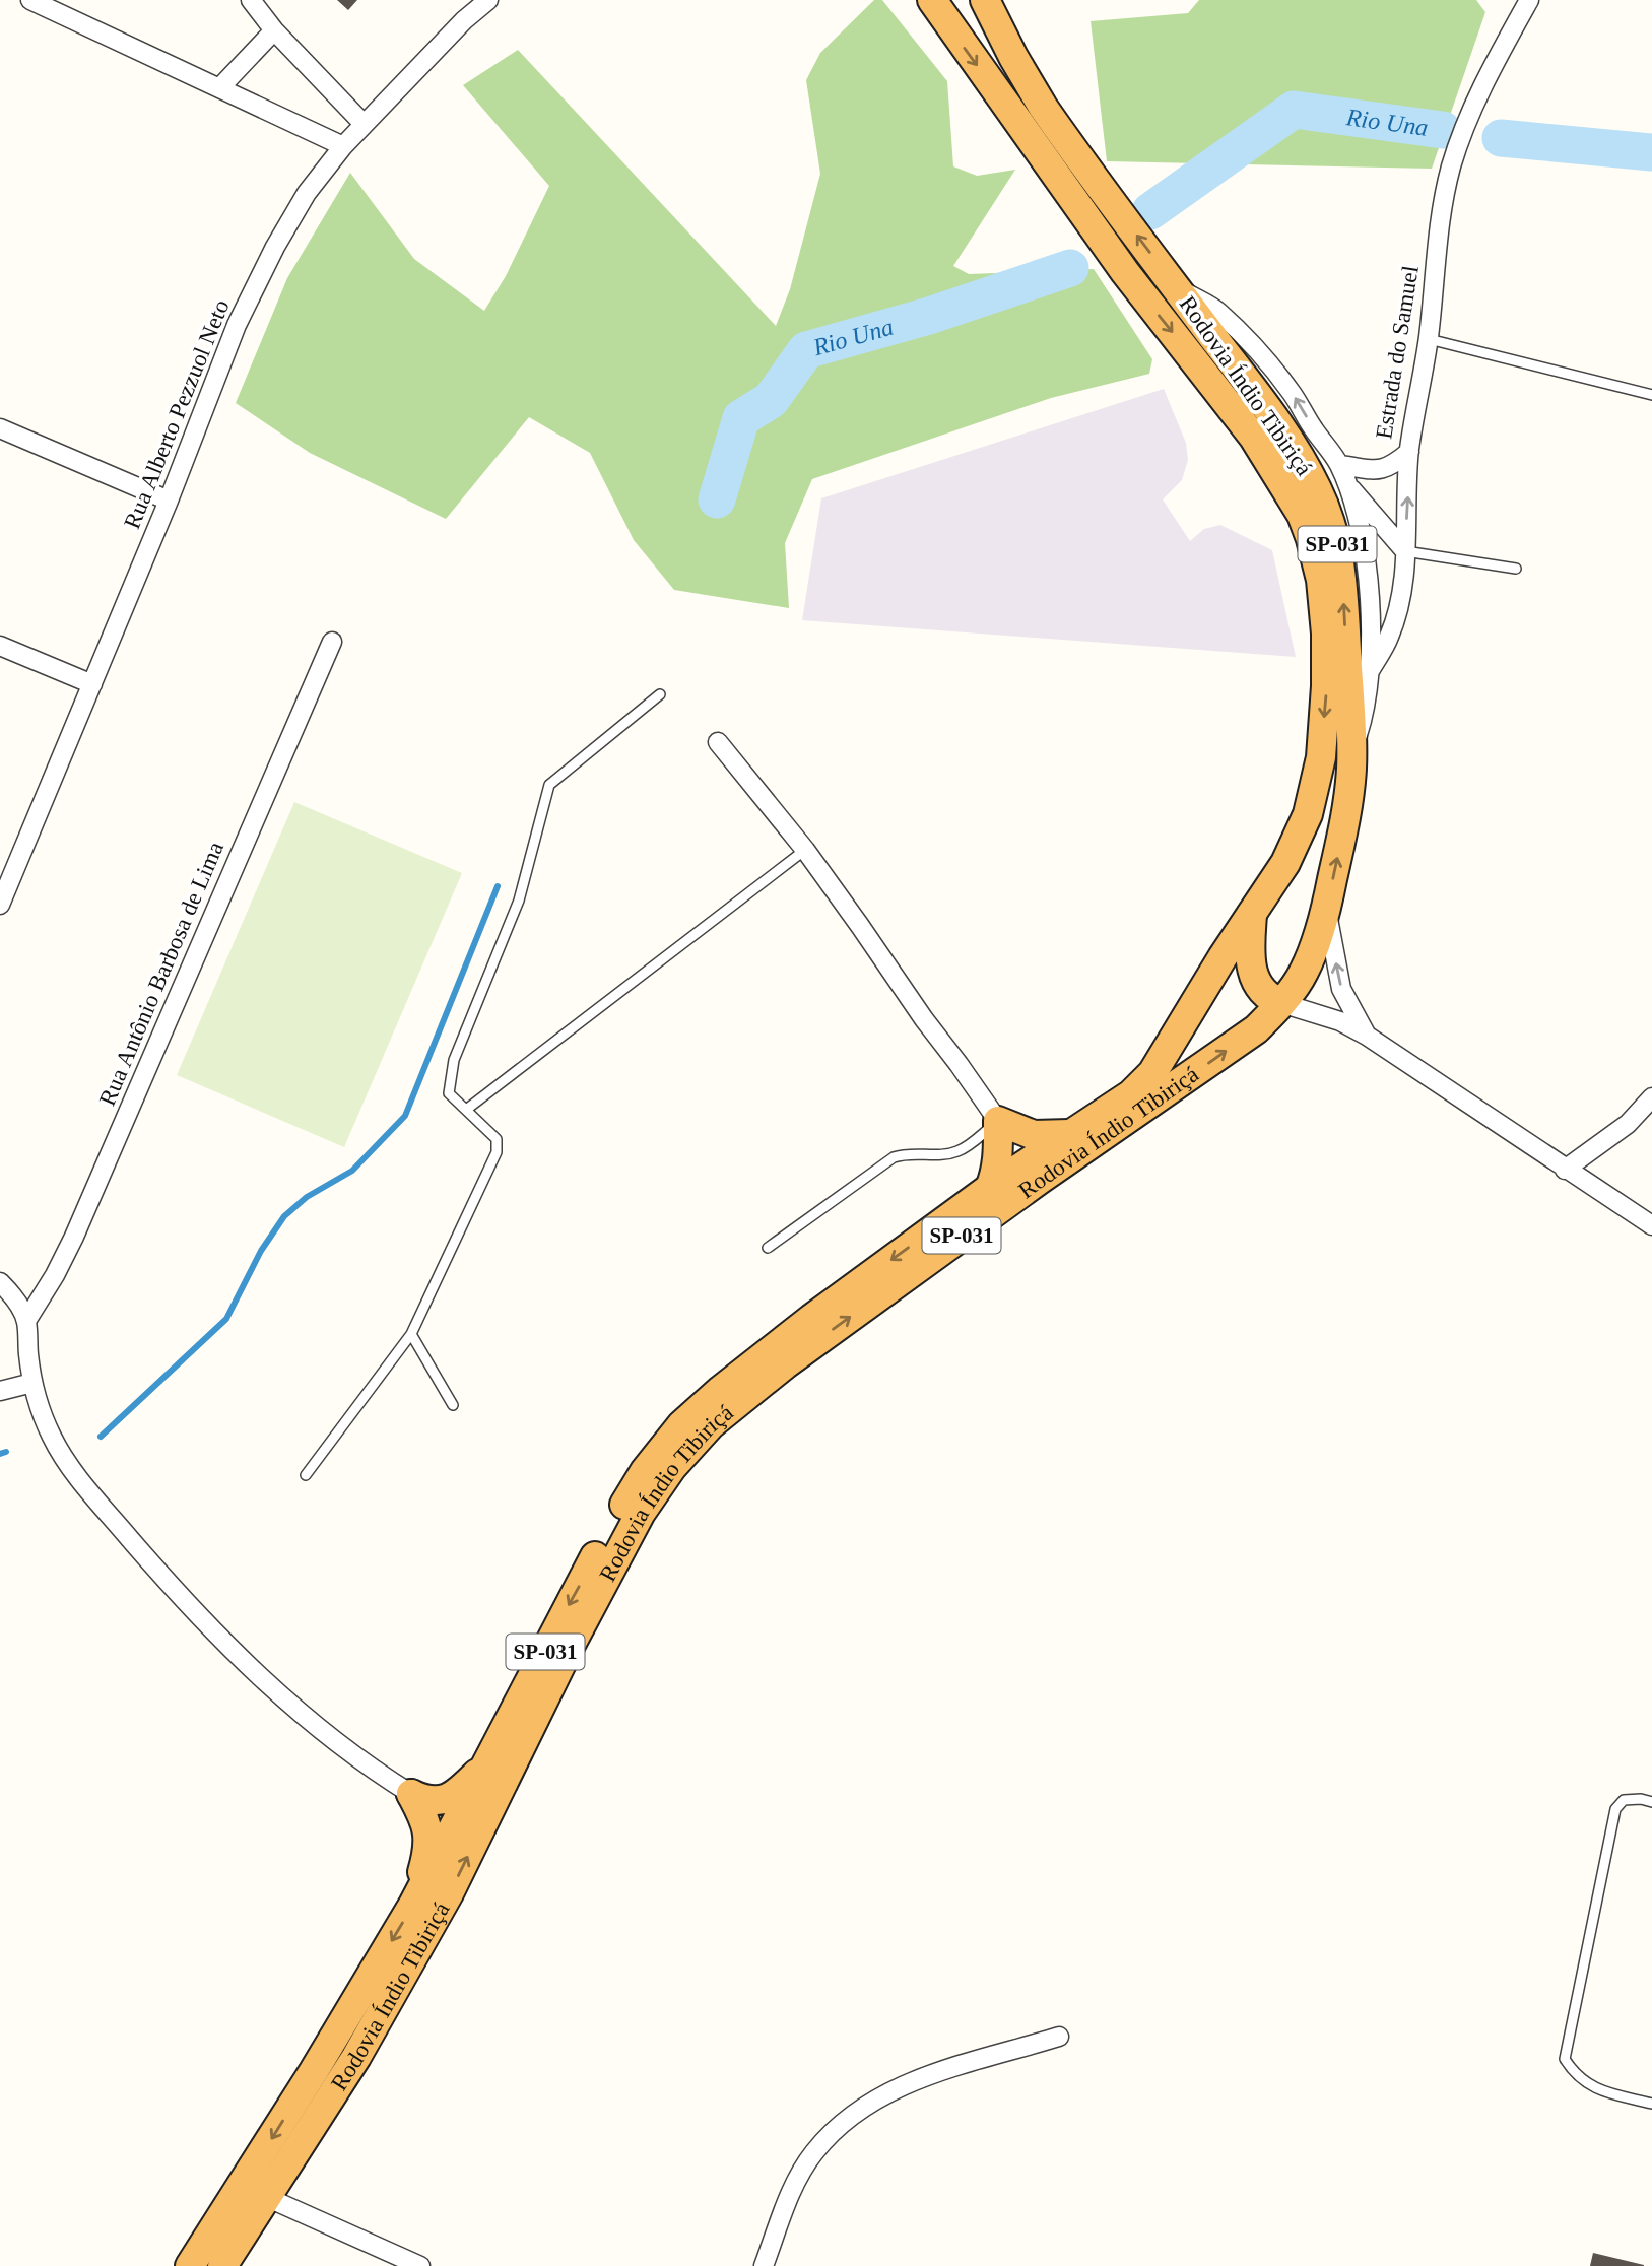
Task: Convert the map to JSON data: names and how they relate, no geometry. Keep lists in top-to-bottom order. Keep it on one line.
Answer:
{"streets":{"highway":["Rodovia Índio Tibiriçá","SP-031"],"street":["Estrada do Samuel","Rua Alberto Pezzuol Neto","Rua Antônio Barbosa de Lima"]},"water":["Rio Una"]}
